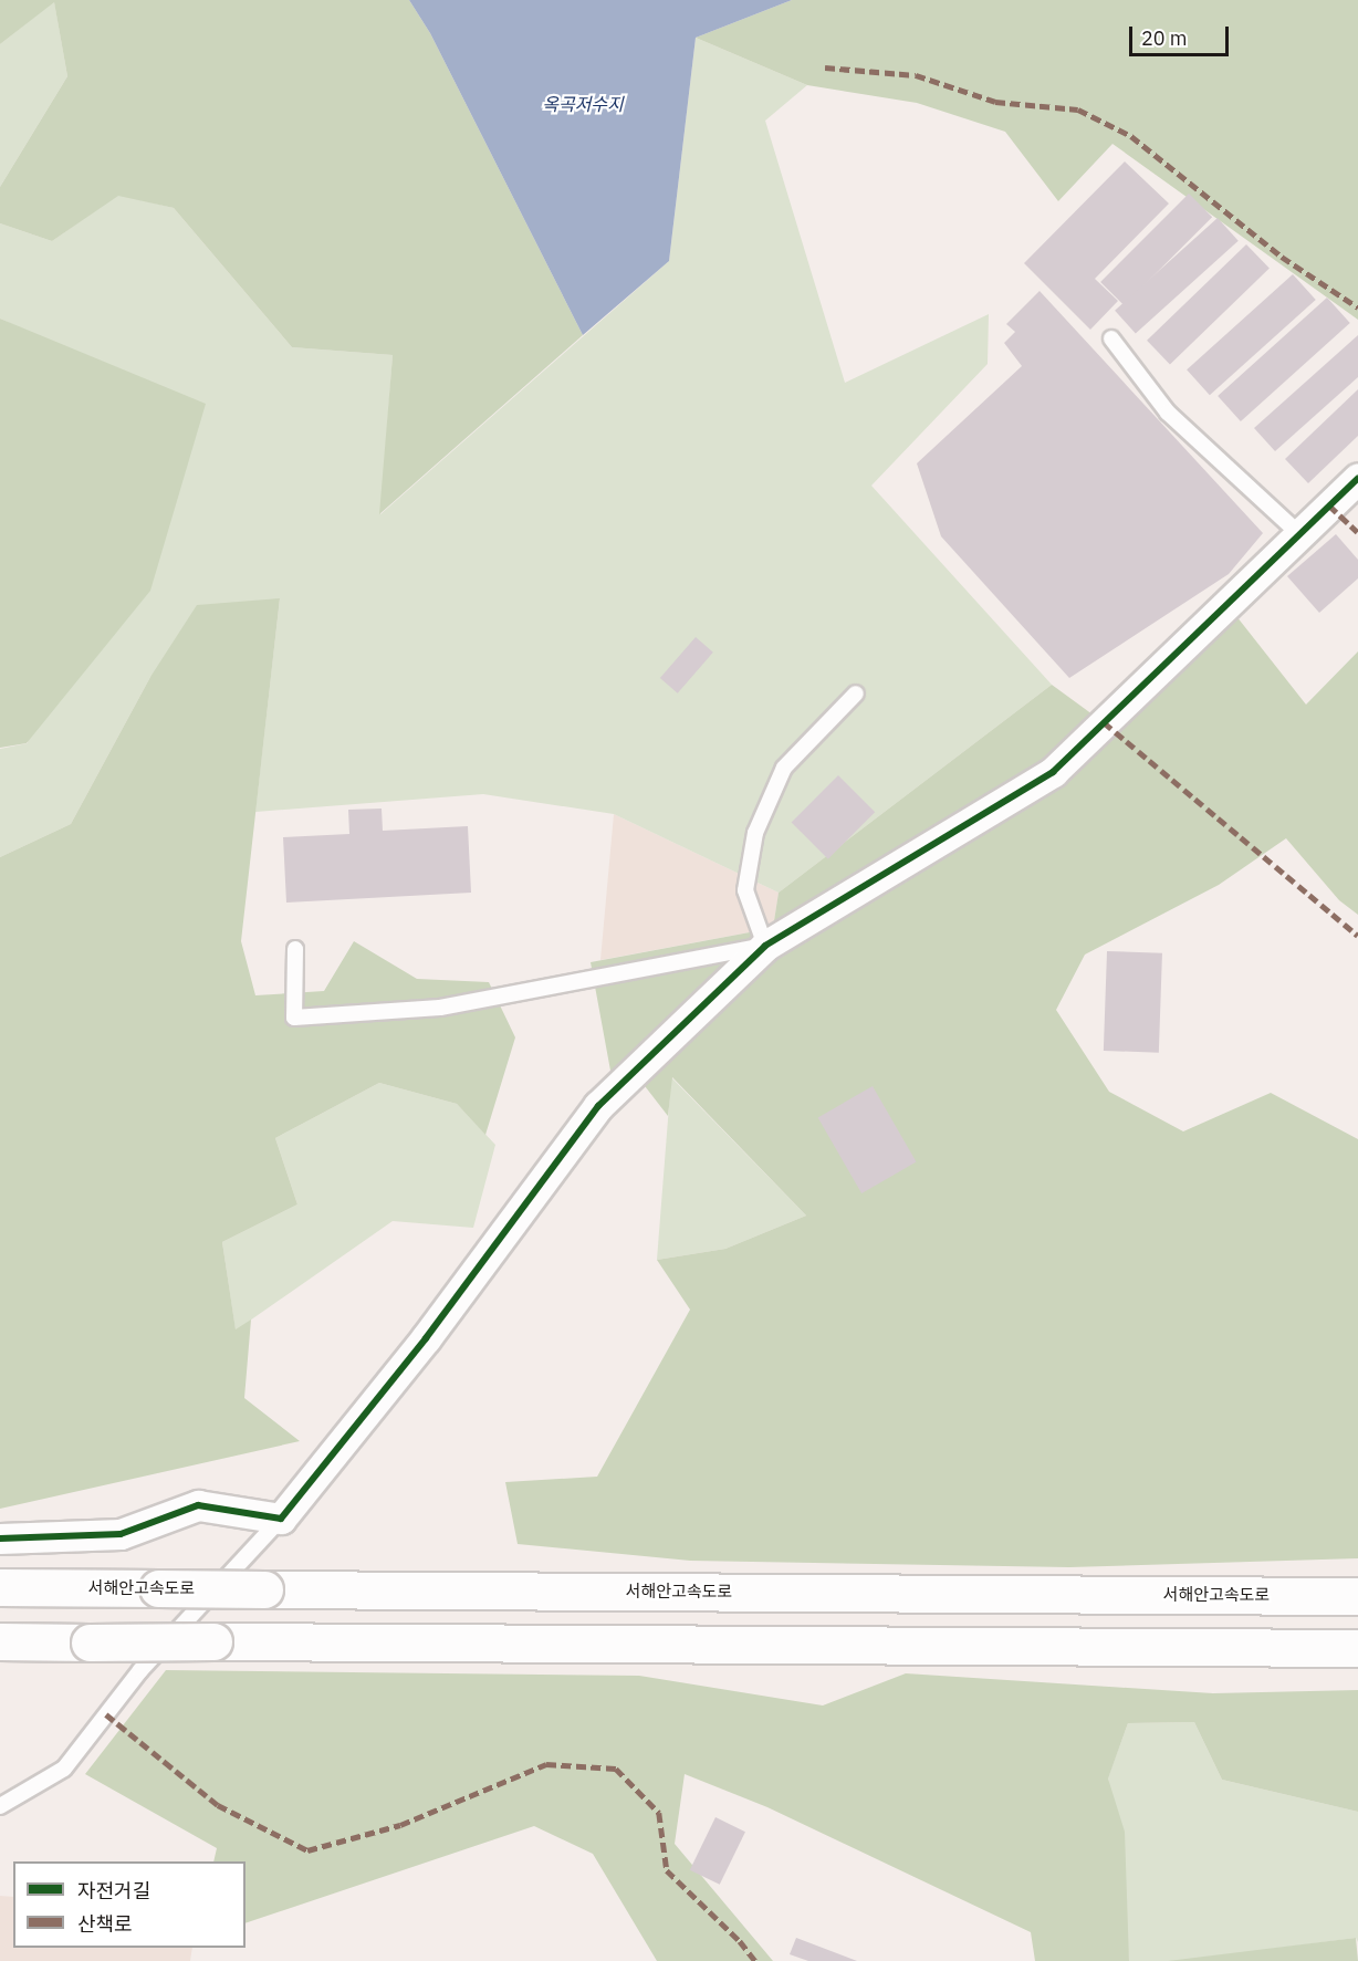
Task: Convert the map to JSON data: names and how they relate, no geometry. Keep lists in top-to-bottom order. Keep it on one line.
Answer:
{"streets":{"highway":["서해안고속도로"]},"water":["옥곡저수지"],"legend":["자전거길","산책로"],"scale_bar":"20 m"}
